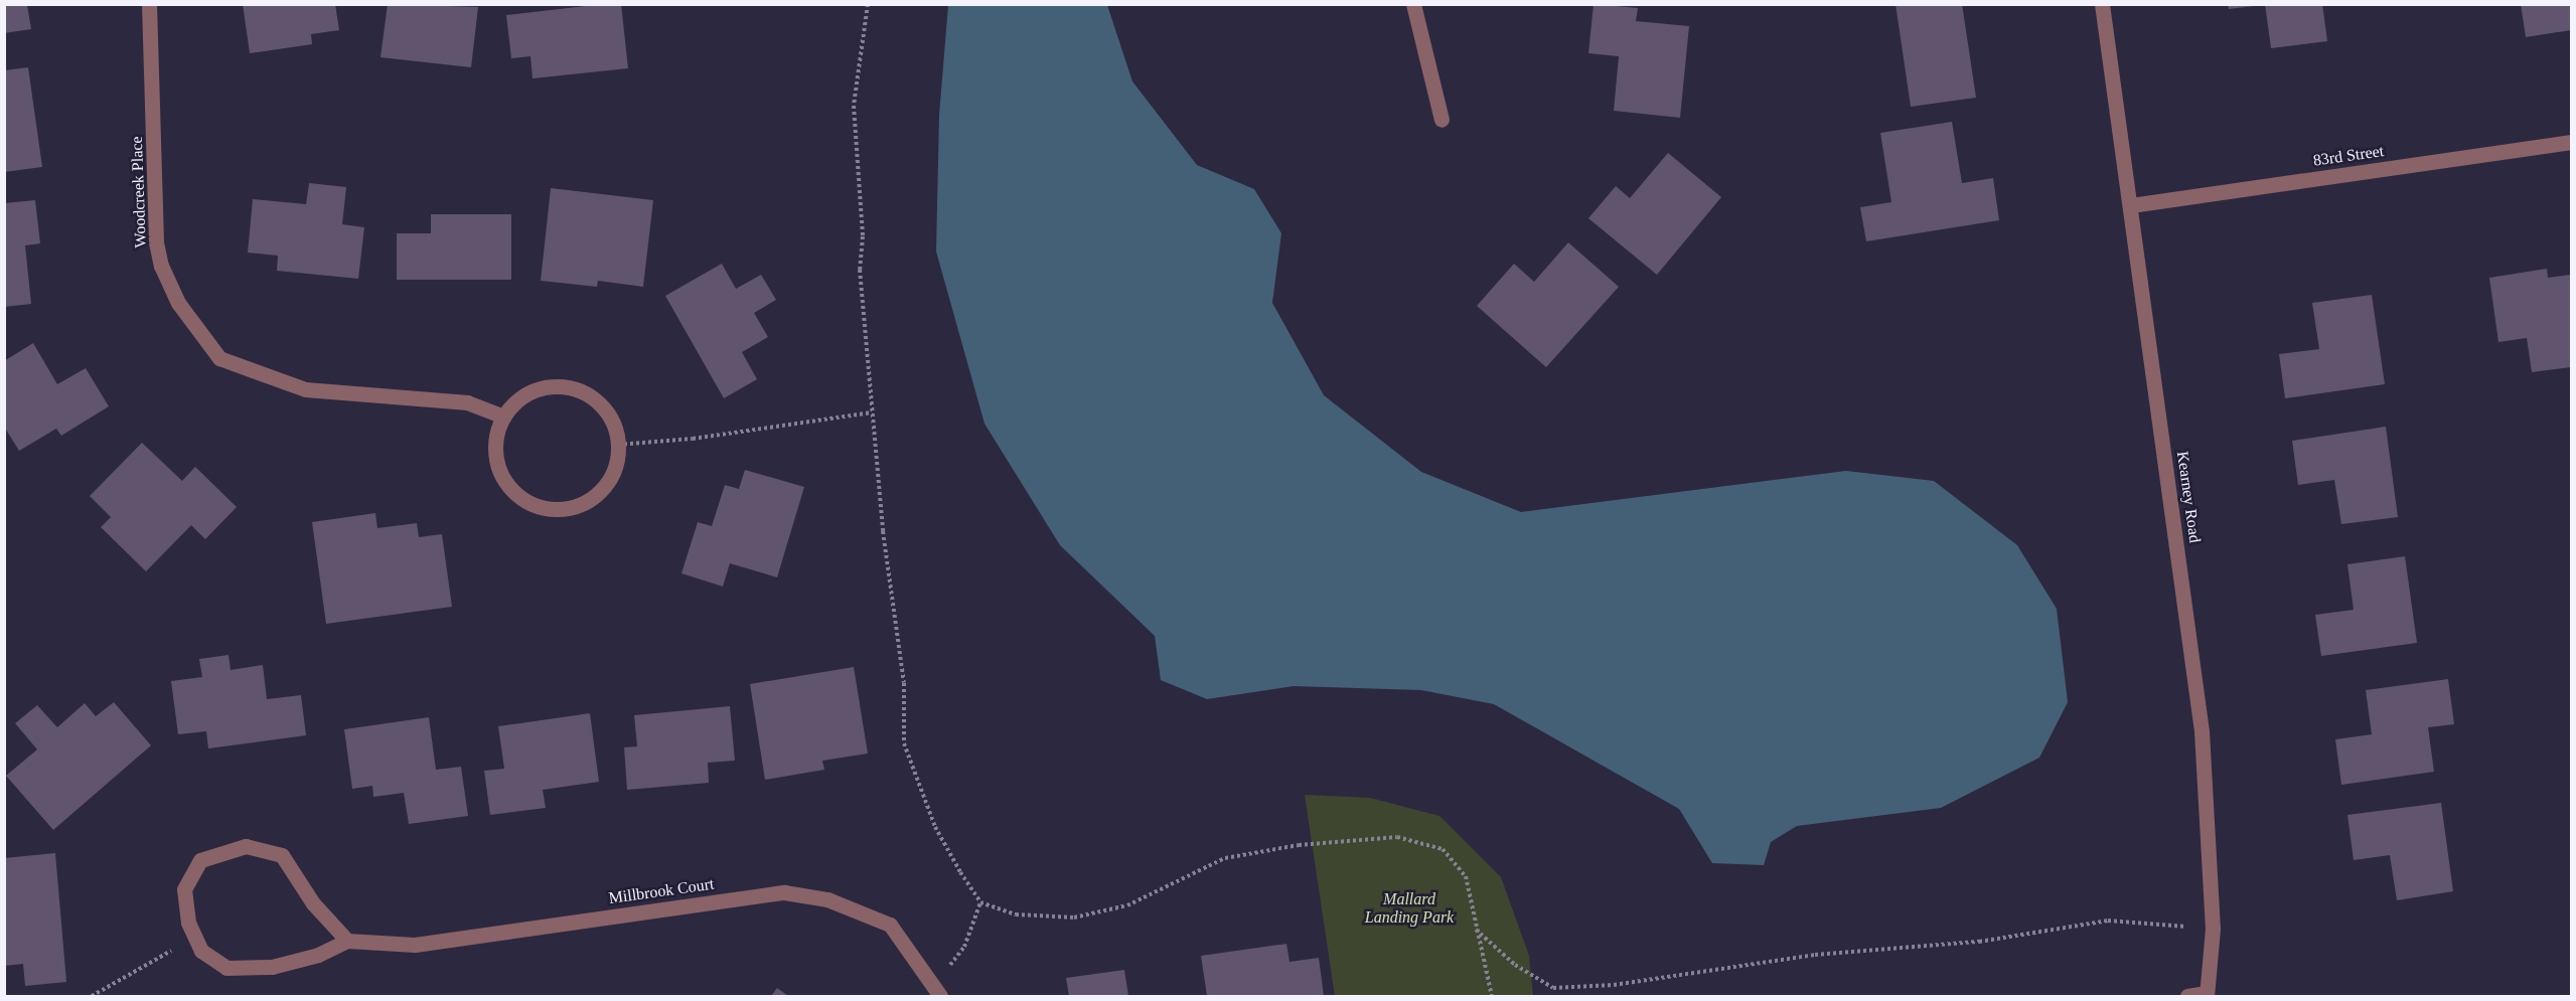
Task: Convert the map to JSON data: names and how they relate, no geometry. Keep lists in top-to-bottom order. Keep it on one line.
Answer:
{"streets":{"street":["83rd Street","Woodcreek Place","Kearney Road","Millbrook Court"]},"crossings":[["83rd Street","Kearney Road"]],"parks":["Mallard Landing Park"]}
